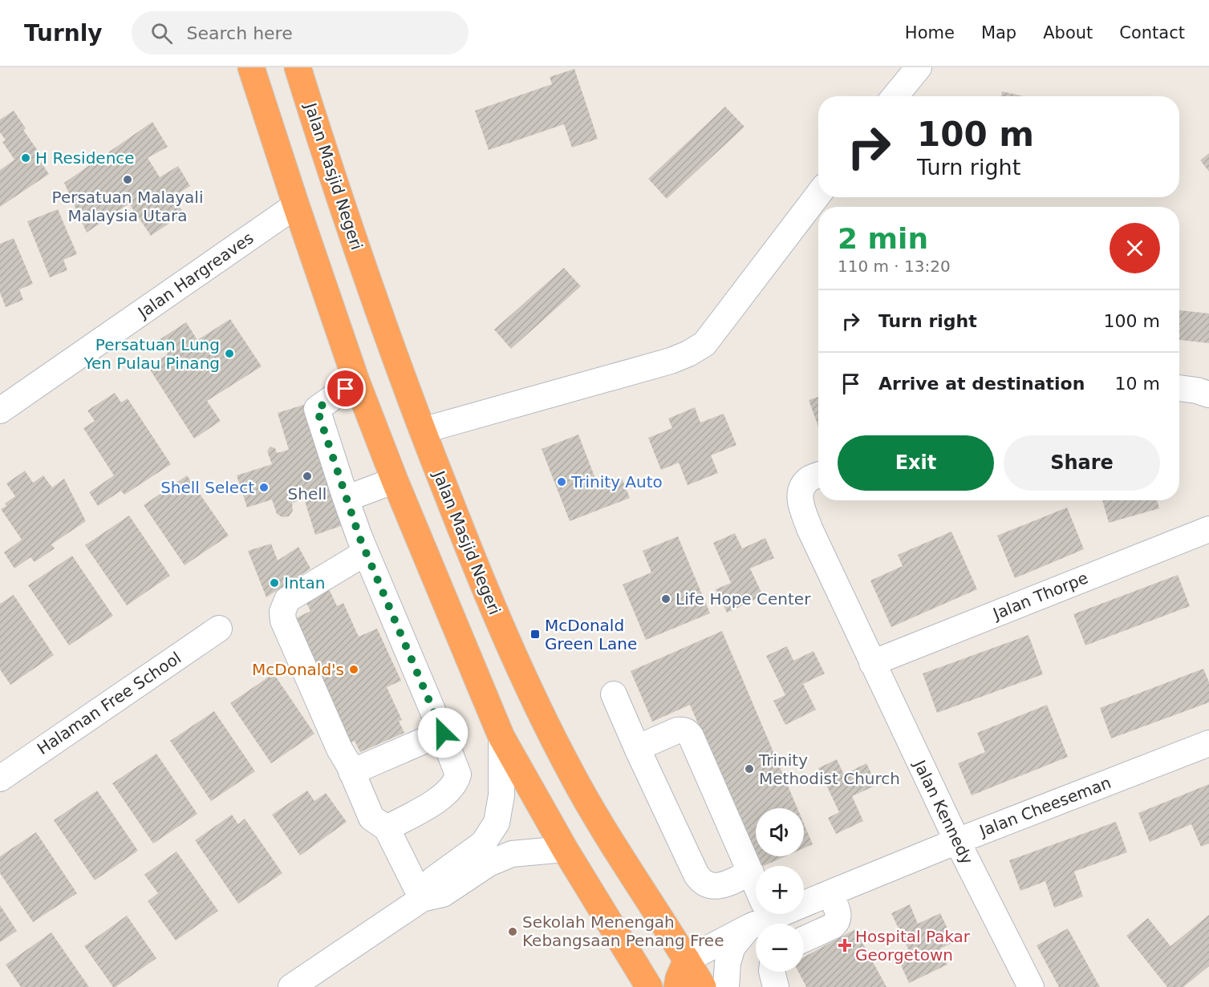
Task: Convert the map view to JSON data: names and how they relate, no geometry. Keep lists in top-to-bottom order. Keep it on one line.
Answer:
{"streets":{"highway":["Jalan Masjid Negeri"],"street":["Jalan Hargreaves","Jalan Thorpe","Halaman Free School","Jalan Cheeseman","Jalan Kennedy"]},"crossings":[["Jalan Masjid Negeri","Jalan Cheeseman"],["Jalan Thorpe","Jalan Kennedy"],["Jalan Cheeseman","Jalan Kennedy"]],"places":{"other":["H Residence","Persatuan Malayali Malaysia Utara","Persatuan Lung Yen Pulau Pinang","Shell","Trinity Auto","Shell Select","Intan","Life Hope Center","McDonald's","Trinity Methodist Church","Sekolah Menengah Kebangsaan Penang Free"],"transit":["McDonald Green Lane"],"health":["Hospital Pakar Georgetown"]},"page":{"header":"Turnly","search":"Search here","nav":["Home","Map","About","Contact"],"turn":["100 m","Turn right"],"heading":["2 min","110 m · 13:20"],"list":[{"name":"Turn right","value":"100 m"},{"name":"Arrive at destination","value":"10 m"}],"buttons":["Exit","Share"],"map_buttons":["+","−"]}}
